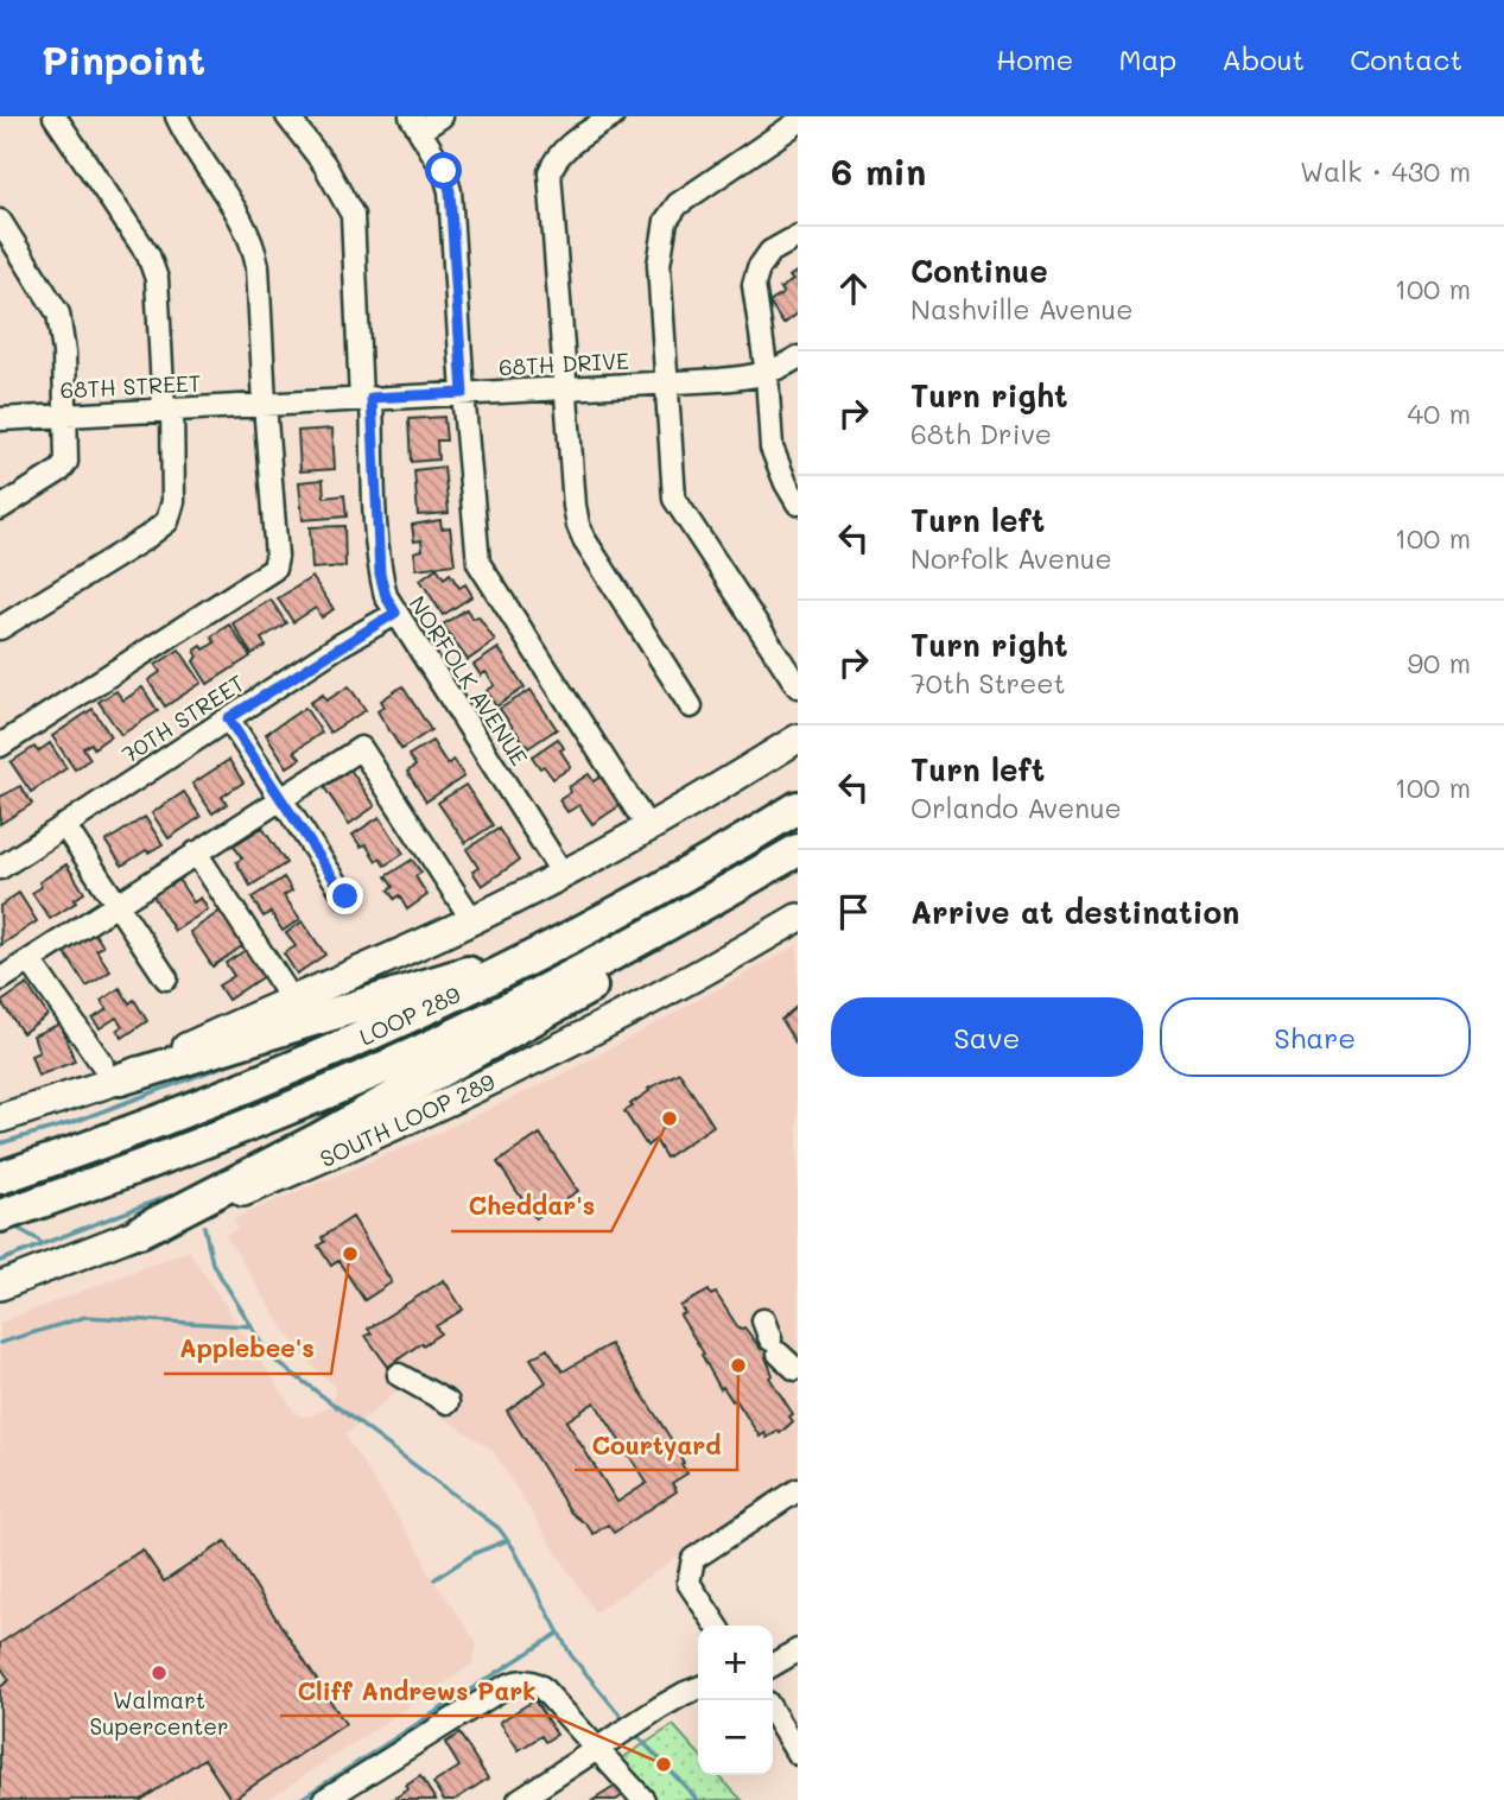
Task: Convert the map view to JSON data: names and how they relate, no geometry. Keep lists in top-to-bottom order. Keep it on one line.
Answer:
{"streets":{"highway":["LOOP 289"],"main road":["SOUTH LOOP 289"],"street":["68TH DRIVE","68TH STREET","NORFOLK AVENUE","70TH STREET"]},"crossings":[["68TH DRIVE","68TH STREET"],["68TH DRIVE","NORFOLK AVENUE"],["NORFOLK AVENUE","70TH STREET"]],"places":["Cheddar's","Applebee's","Courtyard","Walmart Supercenter","Cliff Andrews Park"],"page":{"header":"Pinpoint","nav":["Home","Map","About","Contact"],"heading":["6 min","Walk · 430 m"],"list":[["Continue","Nashville Avenue","100 m"],["Turn right","68th Drive","40 m"],["Turn left","Norfolk Avenue","100 m"],["Turn right","70th Street","90 m"],["Turn left","Orlando Avenue","100 m"],"Arrive at destination"],"buttons":["Save","Share"],"map_buttons":["+","−"]}}
